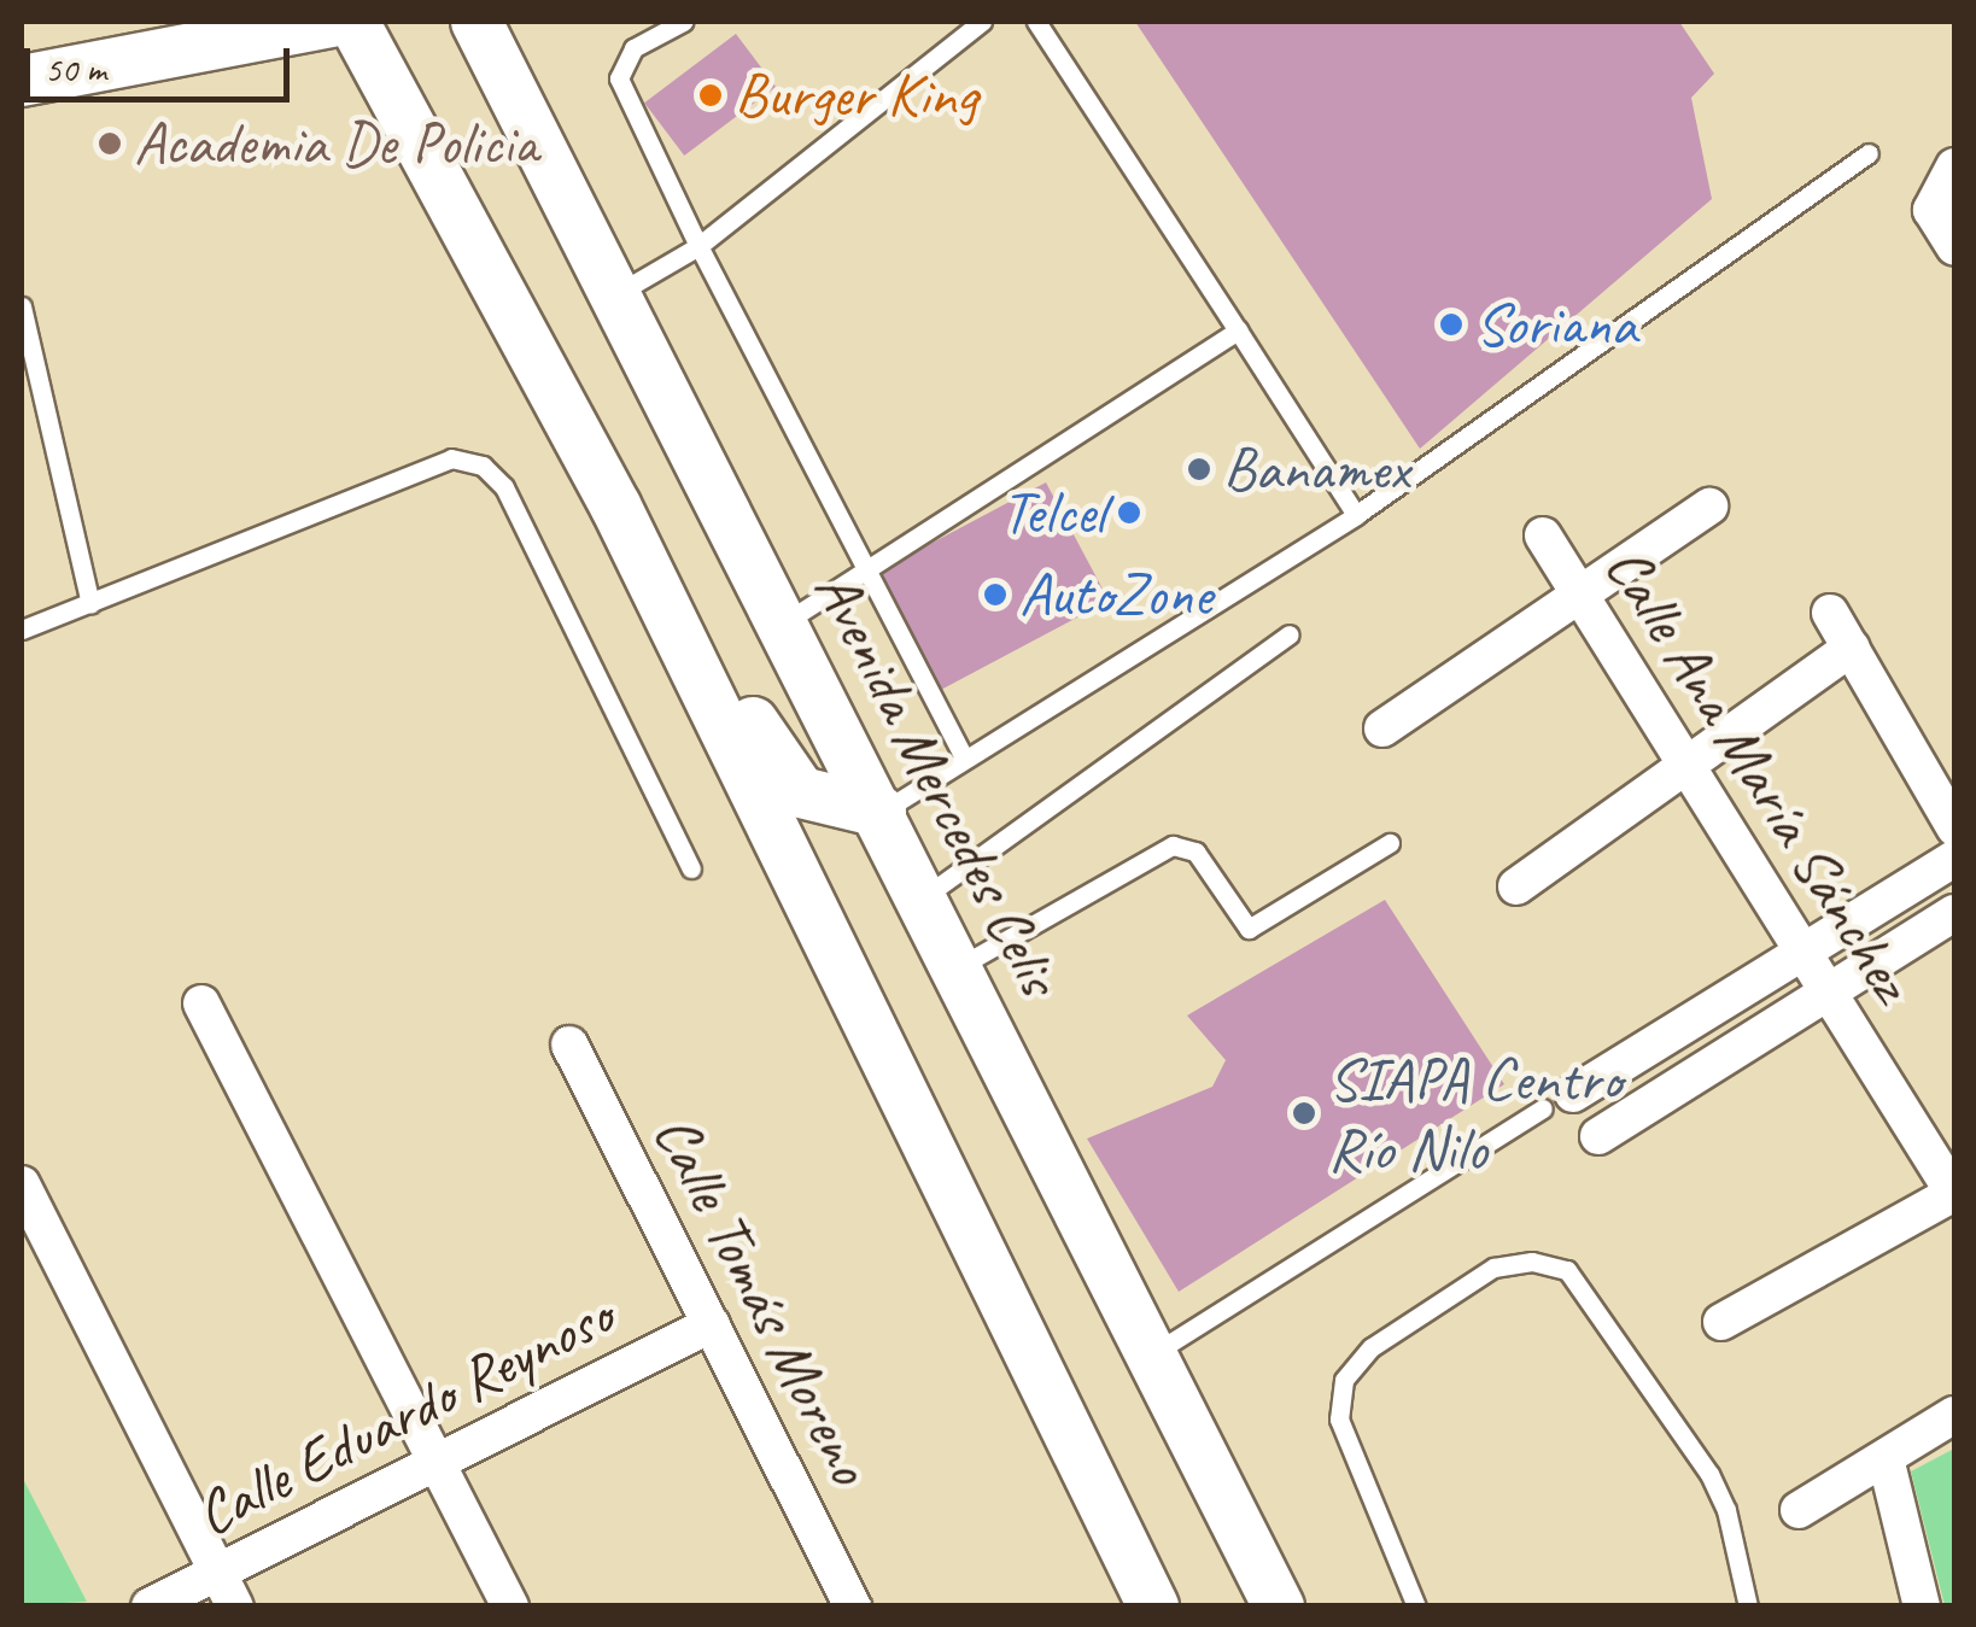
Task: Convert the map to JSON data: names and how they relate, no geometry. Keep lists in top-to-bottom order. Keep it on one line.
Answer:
{"streets":{"main road":["Avenida Mercedes Celis"],"street":["Calle Ana María Sánchez","Calle Tomás Moreno","Calle Eduardo Reynoso"]},"crossings":[["Calle Tomás Moreno","Calle Eduardo Reynoso"]],"places":["Burger King","Academia De Policia","Soriana","Banamex","Telcel","AutoZone","SIAPA Centro Río Nilo"],"scale_bar":"50 m"}
